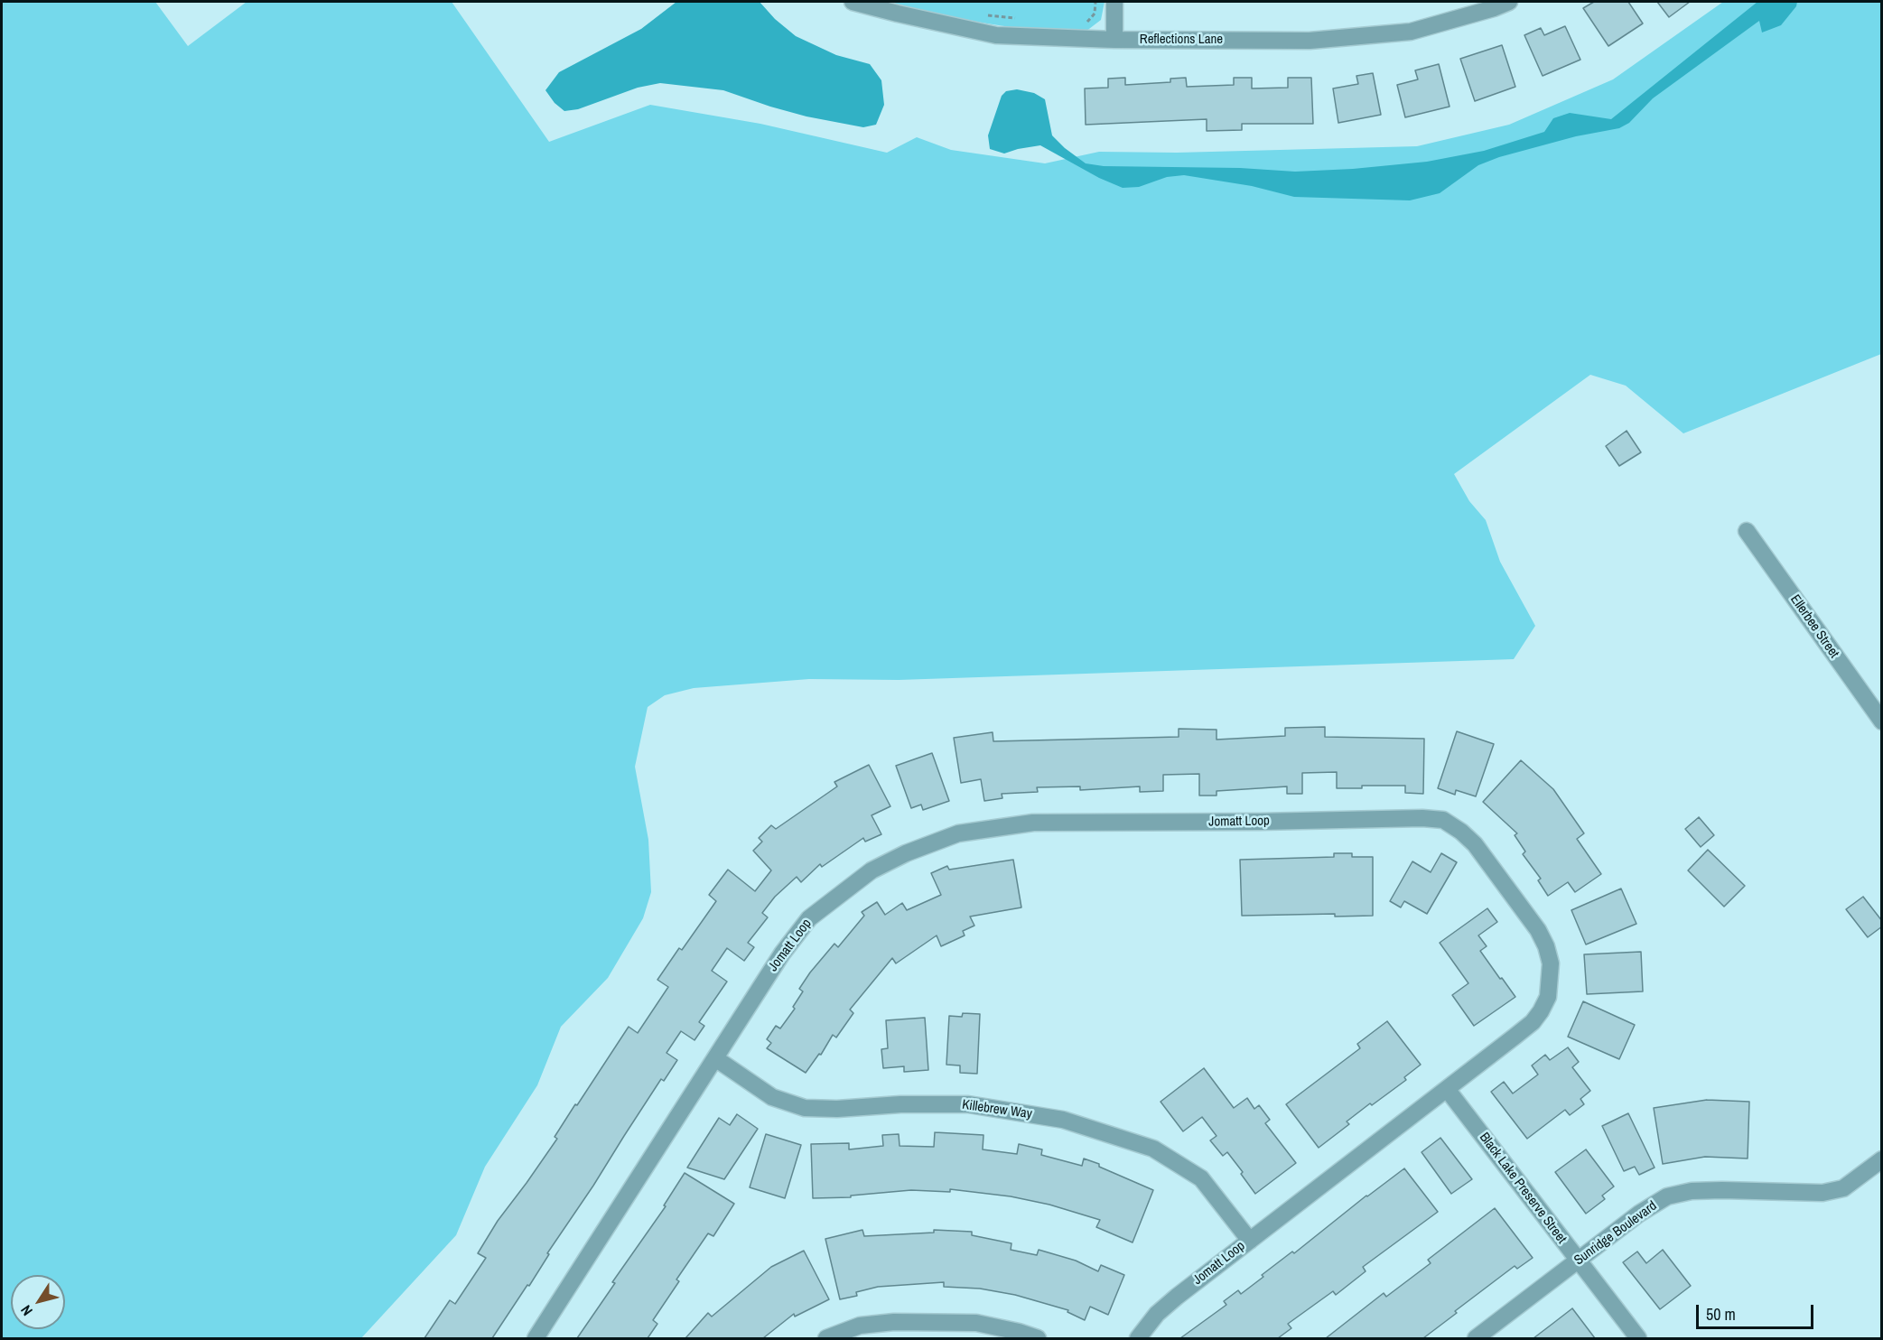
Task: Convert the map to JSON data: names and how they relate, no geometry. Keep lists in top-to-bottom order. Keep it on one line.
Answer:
{"streets":{"street":["Reflections Lane","Ellerbee Street","Jomatt Loop","Killebrew Way","Black Lake Preserve Street","Sunridge Boulevard"]},"crossings":[["Jomatt Loop","Killebrew Way"],["Jomatt Loop","Black Lake Preserve Street"],["Black Lake Preserve Street","Sunridge Boulevard"]],"scale_bar":"50 m","north":"bottom left"}
